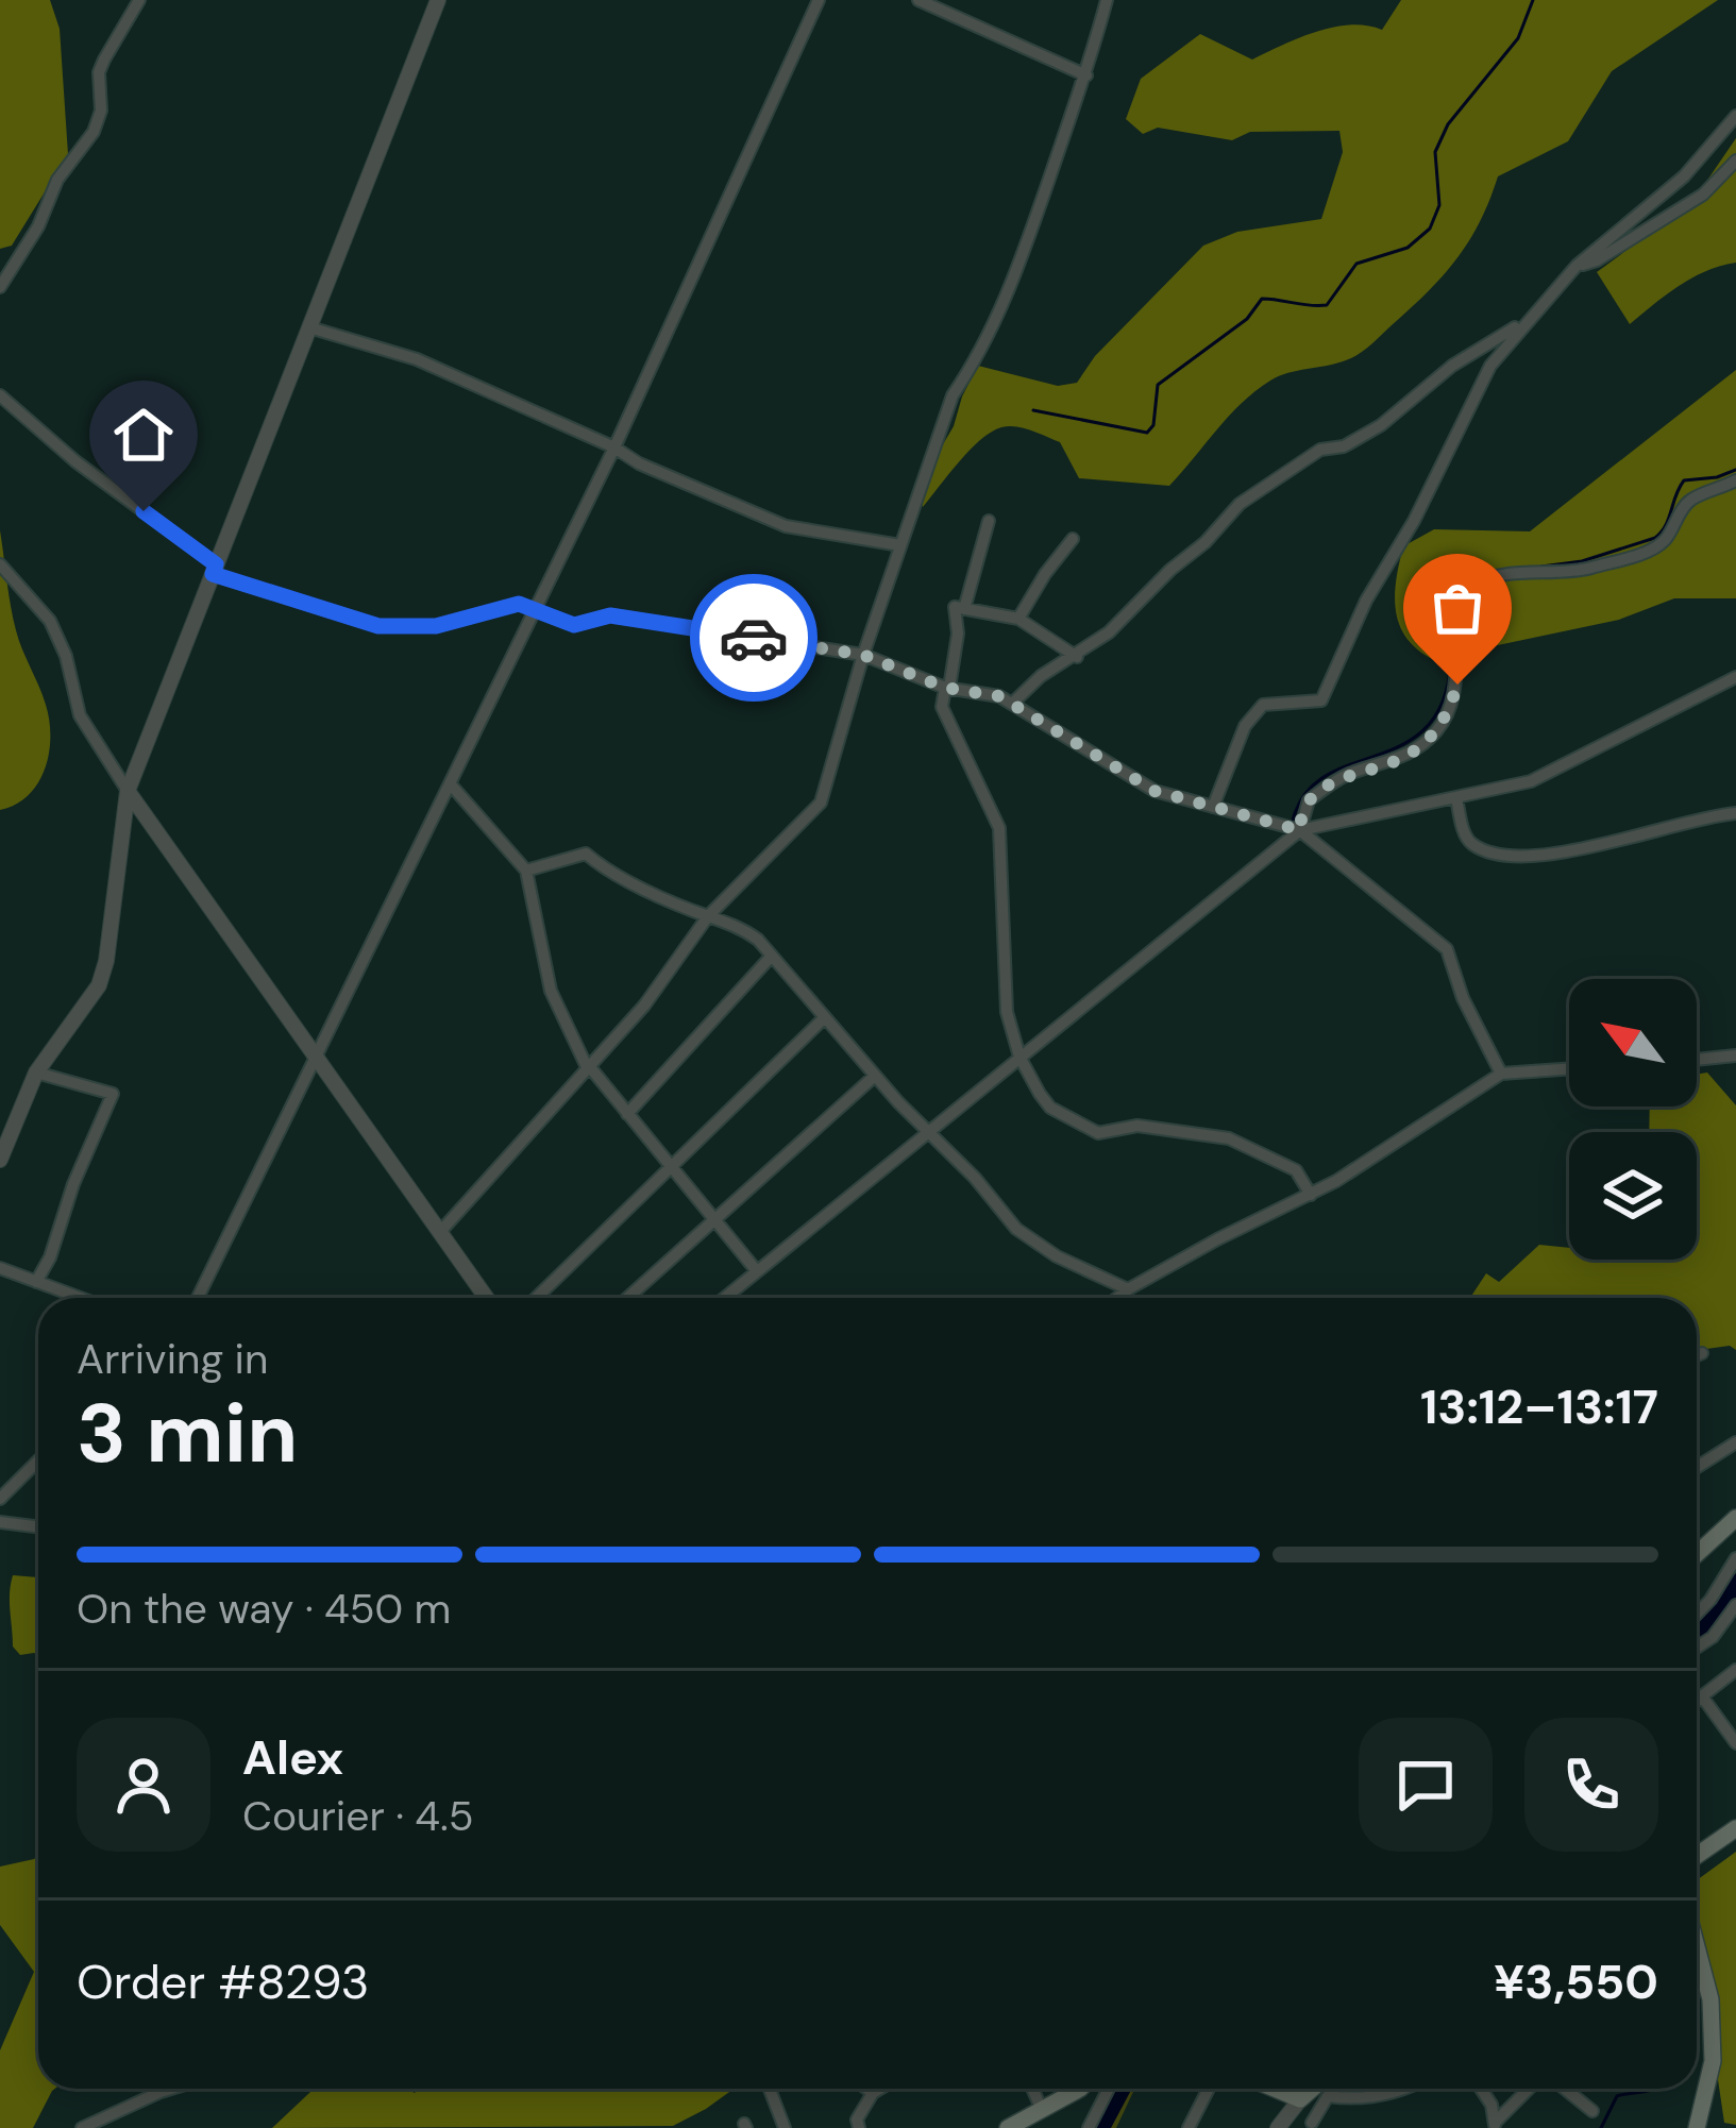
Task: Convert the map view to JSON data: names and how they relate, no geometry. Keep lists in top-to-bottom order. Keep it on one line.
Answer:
{"north":"top left","page":{"heading":["3 min","Arriving in","13:12–13:17"],"panel":["Alex","Courier · 4.5","Order #8293","¥3,550"],"bar":"On the way · 450 m"}}
